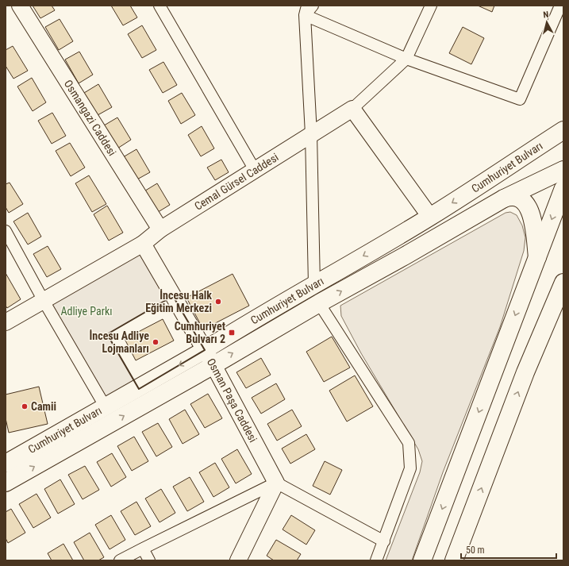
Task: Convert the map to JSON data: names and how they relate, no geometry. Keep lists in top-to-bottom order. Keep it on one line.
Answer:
{"streets":{"main road":["Osmangazi Caddesi","Cumhuriyet Bulvarı","Cemal Gürsel Caddesi","Osman Paşa Caddesi"]},"crossings":[["Osmangazi Caddesi","Cemal Gürsel Caddesi"],["Cumhuriyet Bulvarı","Osman Paşa Caddesi"],["Cemal Gürsel Caddesi","Osman Paşa Caddesi"]],"parks":["Adliye Parkı"],"places":{"other":["İncesu Halk Eğitim Merkezi","İncesu Adliye Lojmanları","Camii"],"transit":["Cumhuriyet Bulvarı 2"]},"scale_bar":"50 m","north":"top"}
